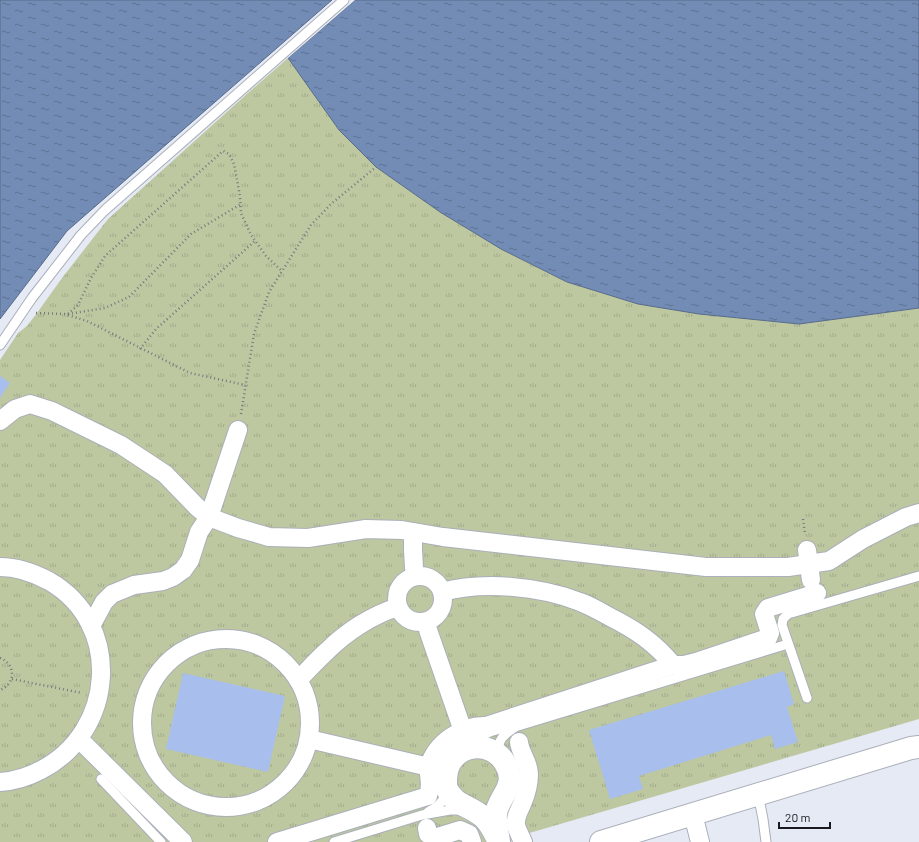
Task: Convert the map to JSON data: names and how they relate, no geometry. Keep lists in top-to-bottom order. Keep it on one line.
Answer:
{"scale_bar":"20 m"}
